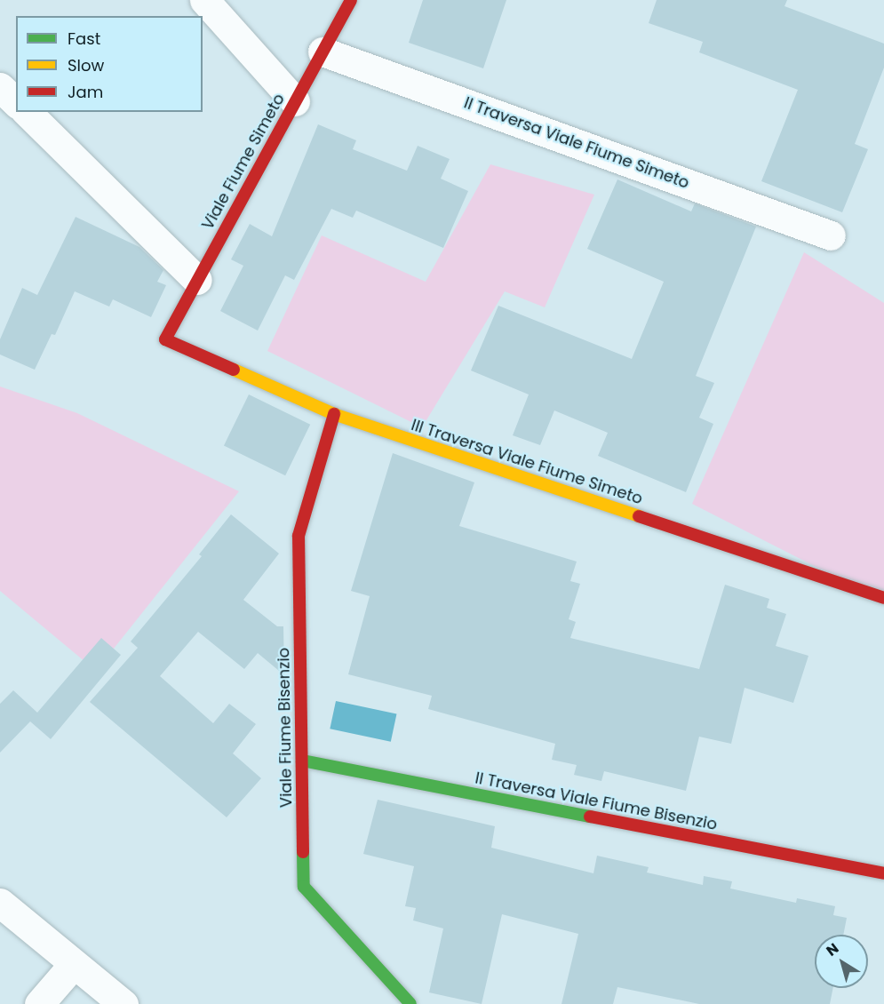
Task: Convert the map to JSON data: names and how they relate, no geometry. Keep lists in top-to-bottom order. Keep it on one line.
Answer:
{"streets":{"street":["II Traversa Viale Fiume Simeto","Viale Fiume Simeto","III Traversa Viale Fiume Simeto","Viale Fiume Bisenzio","II Traversa Viale Fiume Bisenzio"]},"crossings":[["II Traversa Viale Fiume Simeto","Viale Fiume Simeto"],["Viale Fiume Simeto","III Traversa Viale Fiume Simeto"],["III Traversa Viale Fiume Simeto","Viale Fiume Bisenzio"],["Viale Fiume Bisenzio","II Traversa Viale Fiume Bisenzio"]],"legend":["Fast","Slow","Jam"],"north":"top left"}
